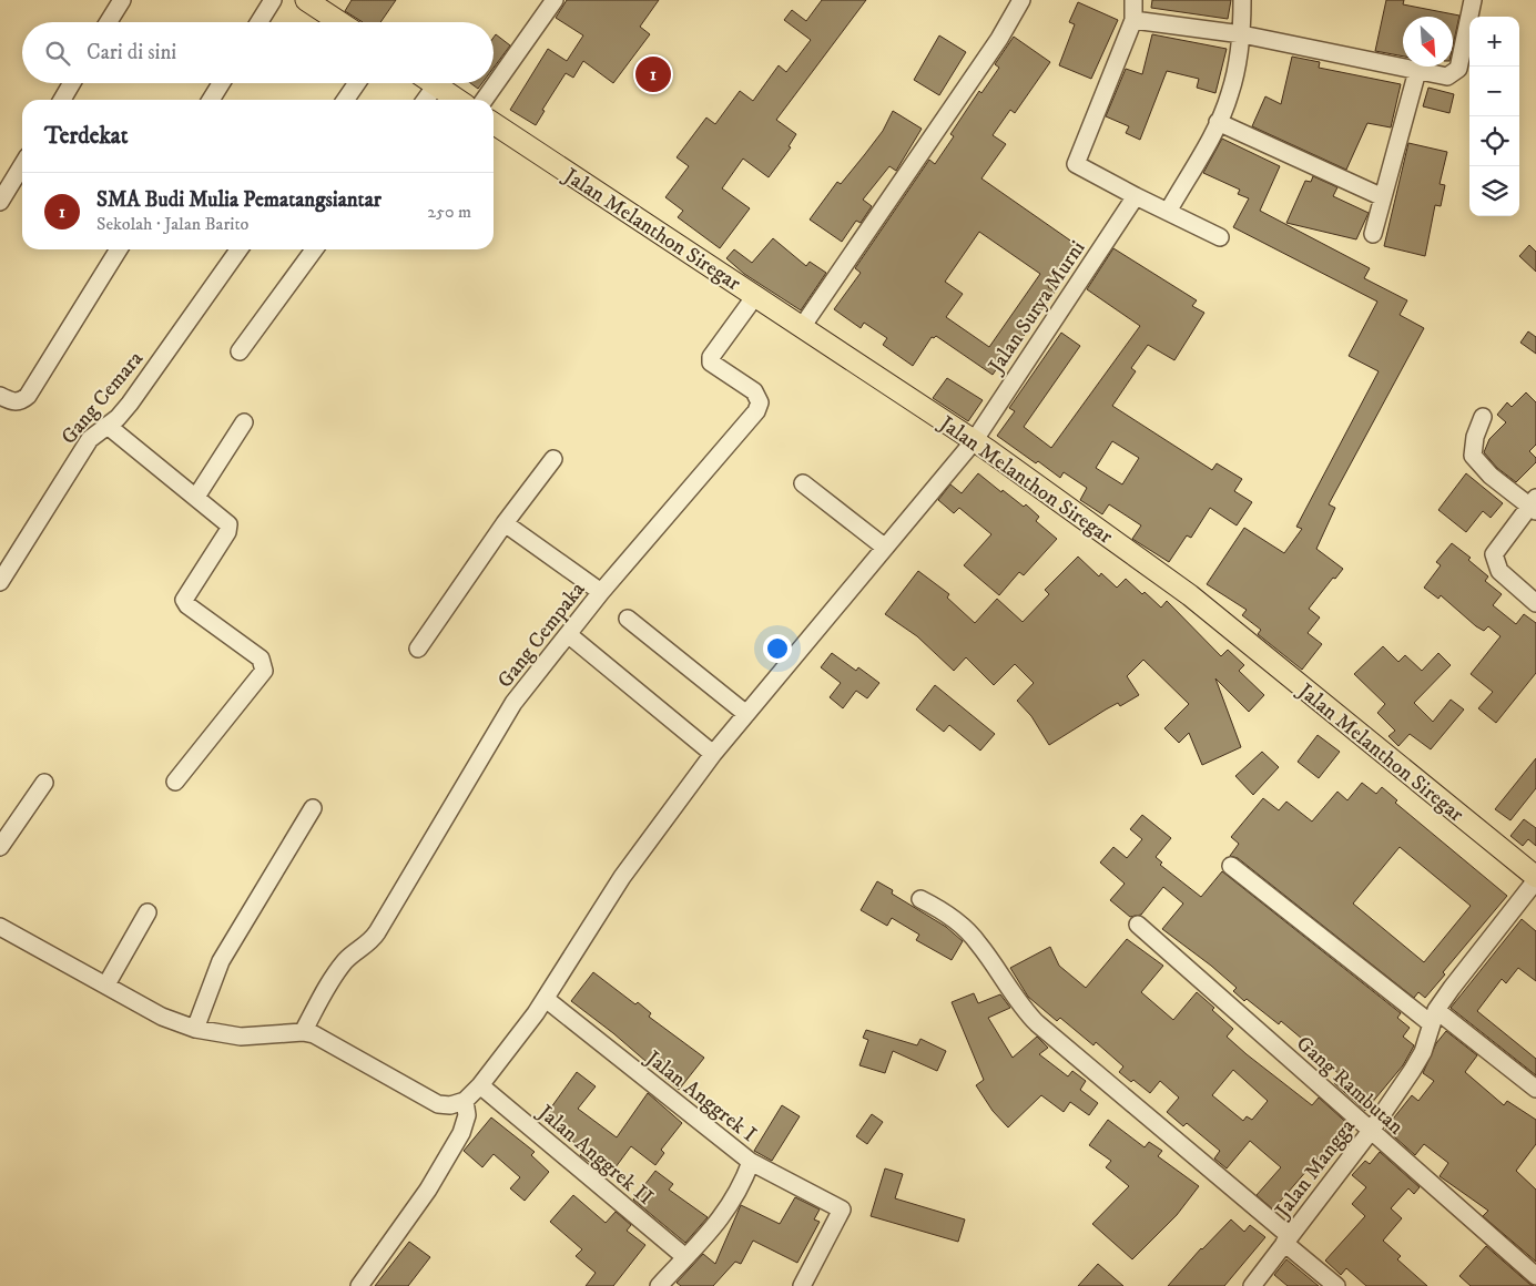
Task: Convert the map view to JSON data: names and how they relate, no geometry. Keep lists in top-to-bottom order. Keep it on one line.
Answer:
{"streets":{"main road":["Jalan Melanthon Siregar"],"street":["Jalan Surya Murni","Gang Cemara","Gang Cempaka","Gang Rambutan","Jalan Anggrek I","Jalan Anggrek II","Jalan Mangga"]},"crossings":[["Jalan Melanthon Siregar","Jalan Surya Murni"],["Jalan Melanthon Siregar","Gang Cempaka"],["Jalan Melanthon Siregar","Jalan Mangga"],["Jalan Surya Murni","Jalan Anggrek I"],["Jalan Surya Murni","Jalan Anggrek II"],["Gang Rambutan","Jalan Mangga"]],"north":"bottom right","page":{"map_buttons":["+","−"],"search":"Cari di sini","pins":"1","heading":"Terdekat","list":[{"mark":"1","name":"SMA Budi Mulia Pematangsiantar","note":"Sekolah · Jalan Barito","value":"250 m"}]}}
